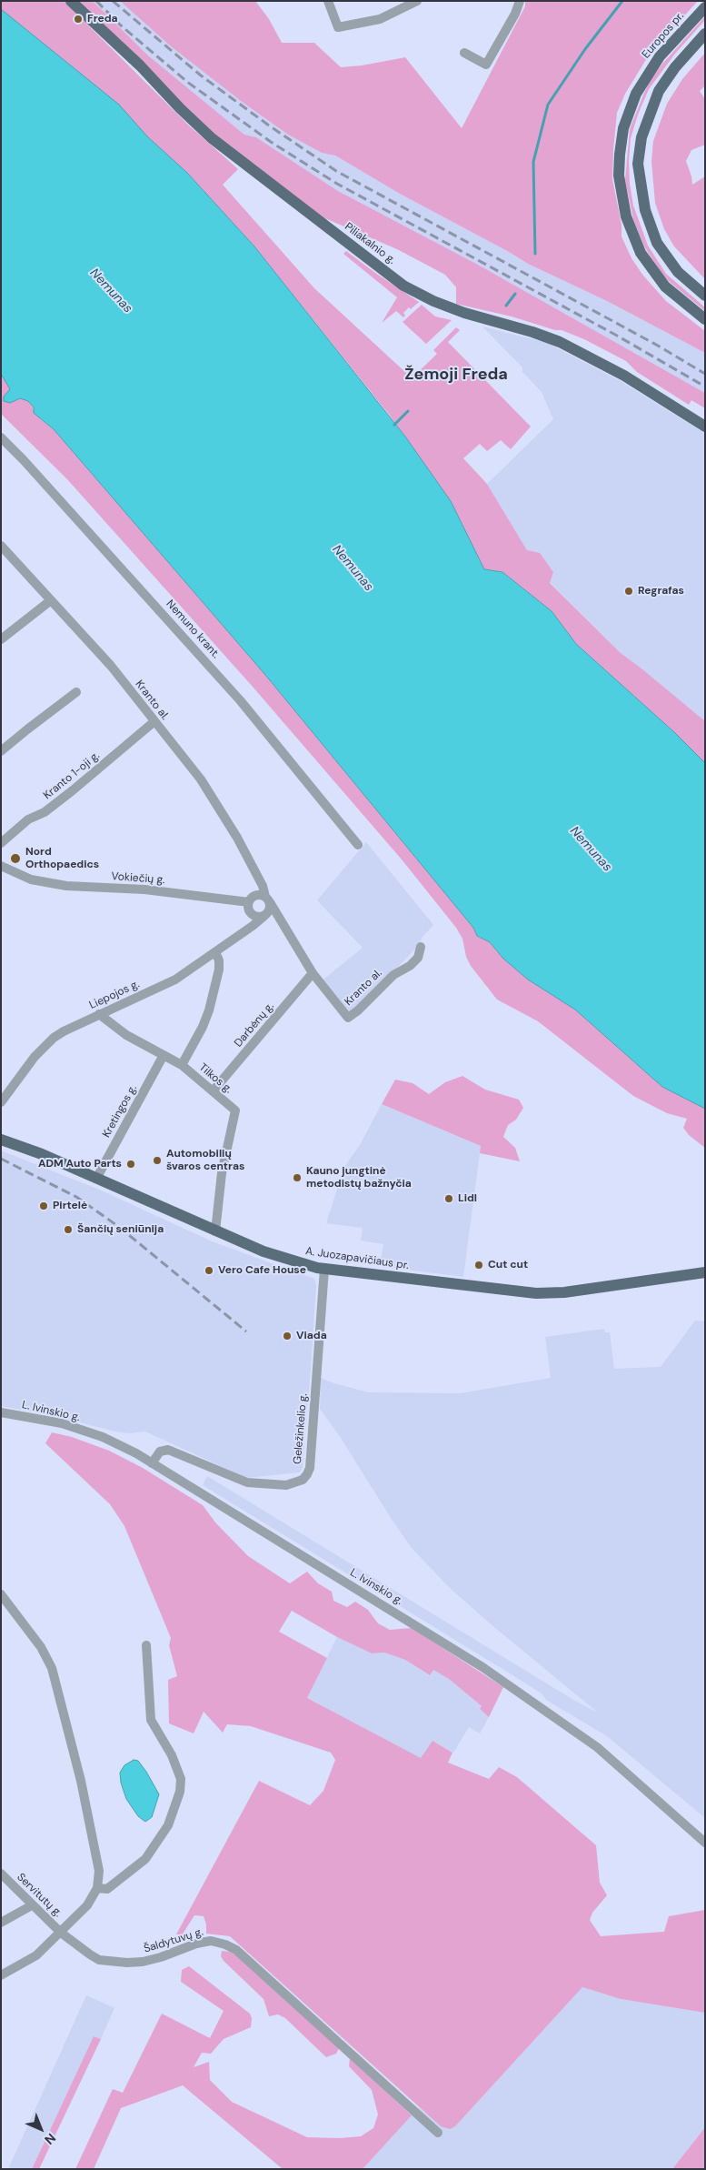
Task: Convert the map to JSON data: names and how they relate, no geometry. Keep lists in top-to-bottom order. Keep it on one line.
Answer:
{"streets":{"main road":["Europos pr.","Piliakalnio g.","A. Juozapavičiaus pr."],"street":["Nemuno krant.","Kranto al.","Kranto 1-oji g.","Vokiečių g.","Liepojos g.","Darbėnų g.","Tilkos g.","Kretingos g.","L. Ivinskio g.","Geležinkelio g.","Servitutų g.","Šaldytuvų g."]},"crossings":[["Kranto al.","Kranto 1-oji g."],["Kranto al.","Darbėnų g."],["Liepojos g.","Tilkos g."],["Darbėnų g.","Tilkos g."],["Tilkos g.","Kretingos g."],["Tilkos g.","A. Juozapavičiaus pr."],["Kretingos g.","A. Juozapavičiaus pr."],["A. Juozapavičiaus pr.","Geležinkelio g."],["L. Ivinskio g.","Geležinkelio g."],["Servitutų g.","Šaldytuvų g."]],"districts":["Žemoji Freda"],"water":["Nemunas"],"places":["Freda","Regrafas","Nord Orthopaedics","Automobilių švaros centras","ADM Auto Parts","Kauno jungtinė metodistų bažnyčia","Lidl","Pirtelė","Šančių seniūnija","Cut cut","Vero Cafe House","Viada"],"north":"bottom right"}
